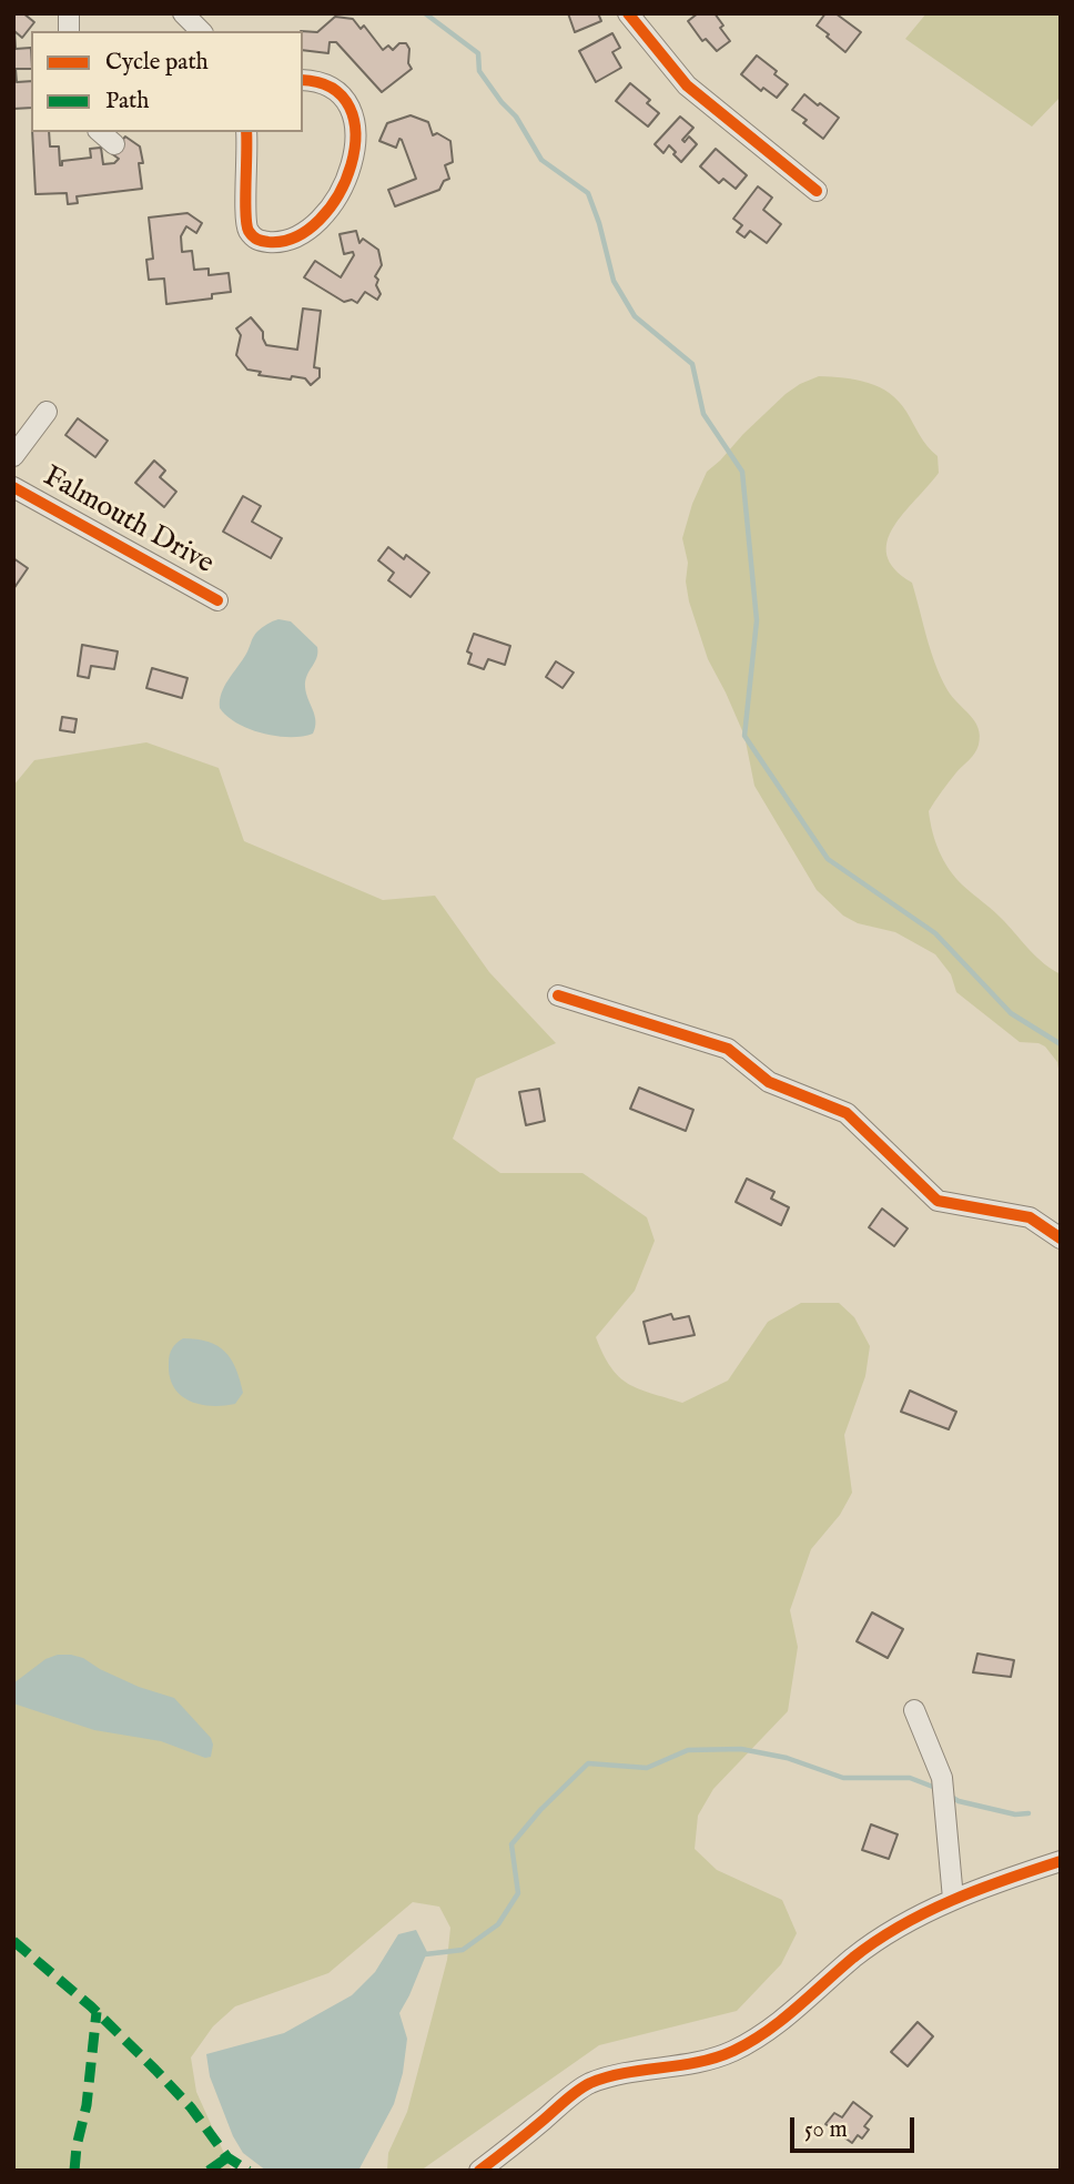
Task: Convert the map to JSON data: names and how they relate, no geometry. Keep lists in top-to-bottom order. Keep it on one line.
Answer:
{"streets":{"street":["Falmouth Drive"]},"legend":["Cycle path","Path"],"scale_bar":"50 m"}
